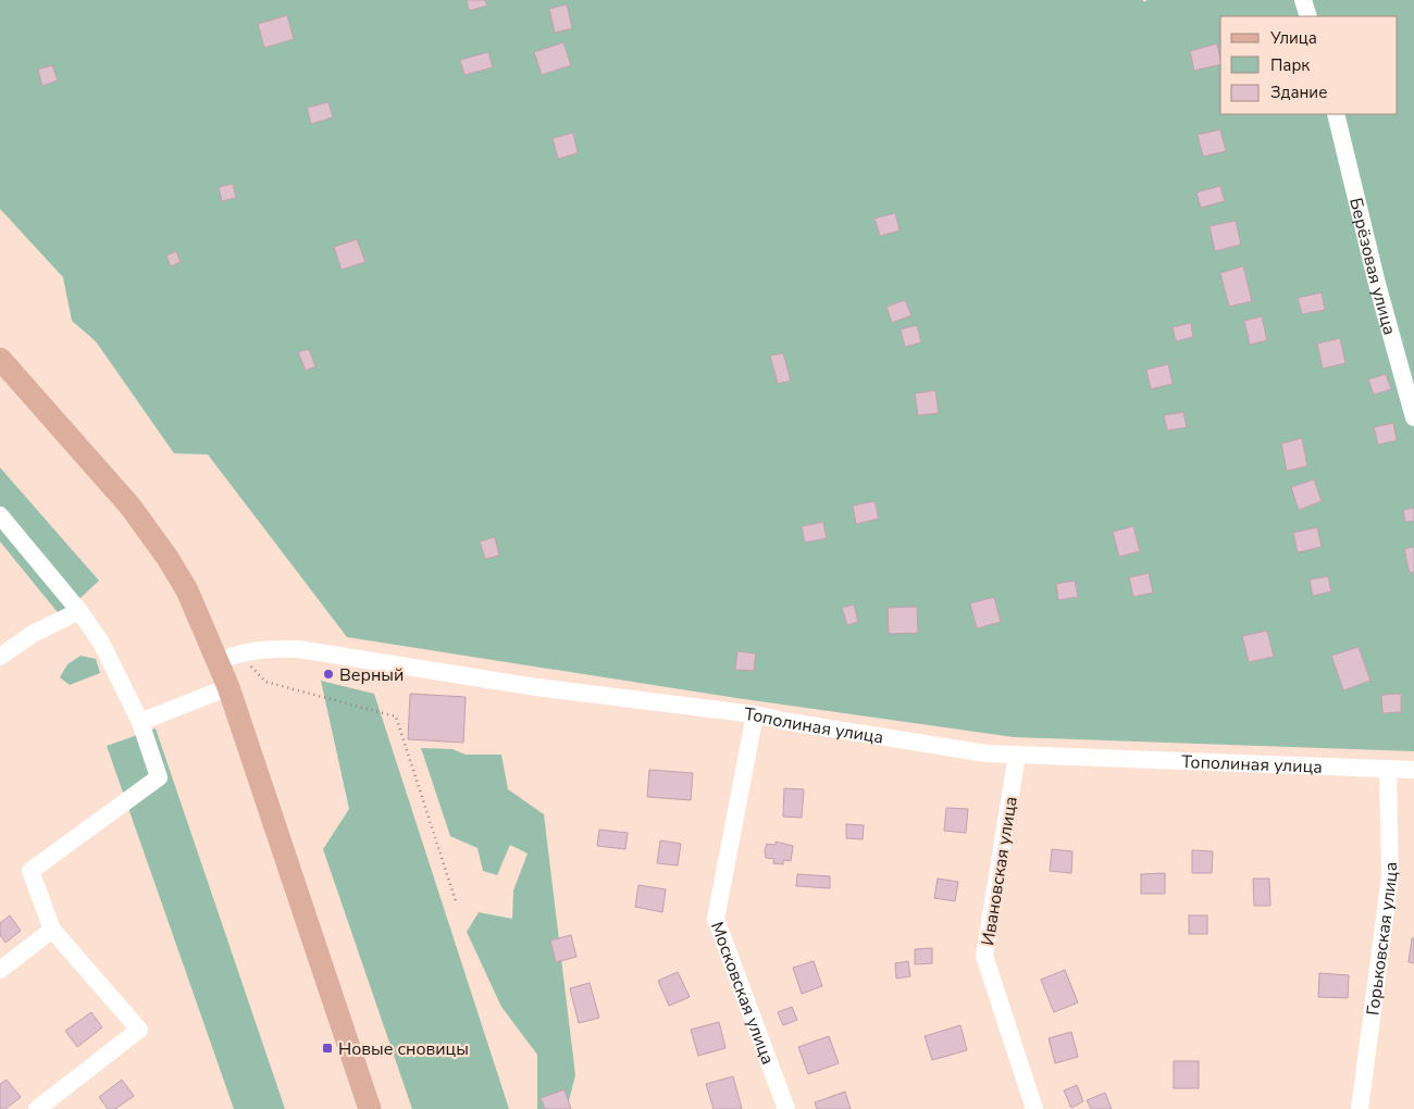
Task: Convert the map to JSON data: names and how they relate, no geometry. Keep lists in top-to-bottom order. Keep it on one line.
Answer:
{"streets":{"street":["Берёзовая улица","Тополиная улица","Ивановская улица","Горьковская улица","Московская улица"]},"crossings":[["Тополиная улица","Ивановская улица"],["Тополиная улица","Горьковская улица"],["Тополиная улица","Московская улица"]],"places":{"other":["Верный"],"transit":["Новые сновицы"]},"legend":["Улица","Парк","Здание"]}
